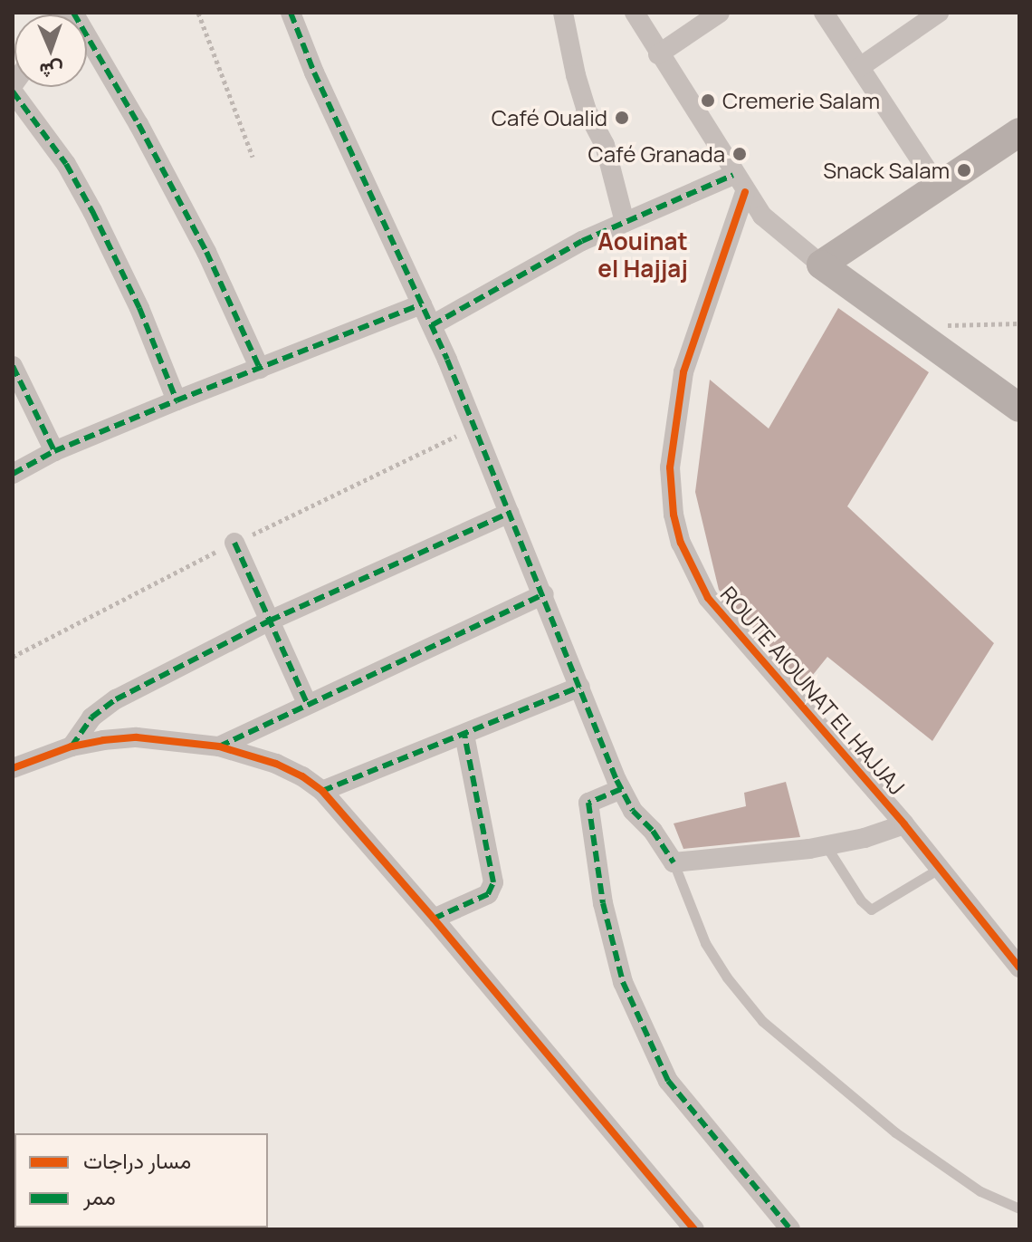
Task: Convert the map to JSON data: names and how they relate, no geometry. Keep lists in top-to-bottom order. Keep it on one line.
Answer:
{"streets":{"street":["ROUTE AIOUNAT EL HAJJAJ"]},"districts":["Aouinat el Hajjaj"],"places":["Cremerie Salam","Café Oualid","Café Granada","Snack Salam"],"legend":["مسار دراجات","ممر"],"north":"bottom"}
